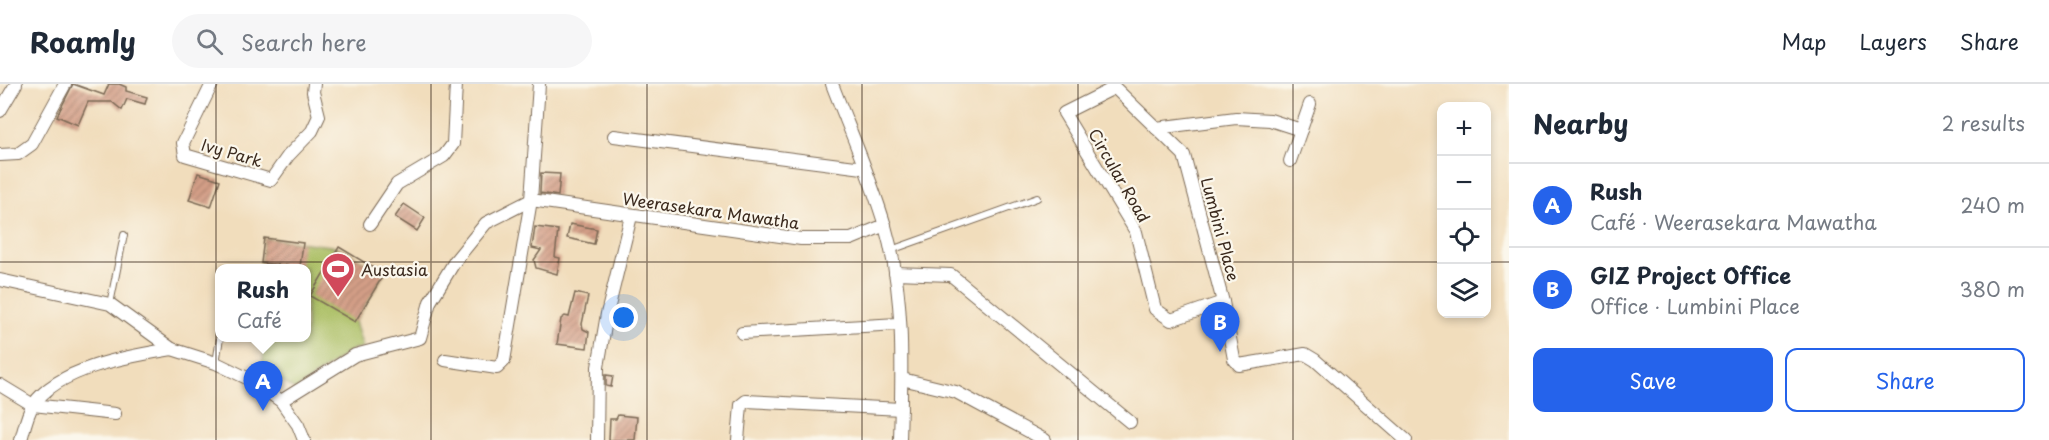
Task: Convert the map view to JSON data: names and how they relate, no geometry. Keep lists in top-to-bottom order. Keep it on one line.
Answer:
{"streets":{"street":["Ivy Park","Circular Road","Weerasekara Mawatha","Lumbini Place"]},"crossings":[["Circular Road","Lumbini Place"]],"places":{"sports":["Austasia"]},"page":{"header":"Roamly","search":"Search here","nav":["Map","Layers","Share"],"heading":["Nearby","2 results"],"map_buttons":["+","−"],"list":[{"mark":"A","name":"Rush","note":"Café · Weerasekara Mawatha","value":"240 m"},{"mark":"B","name":"GIZ Project Office","note":"Office · Lumbini Place","value":"380 m"}],"popup":["Rush","Café"],"pins":["B","A"],"buttons":["Save","Share"]}}
